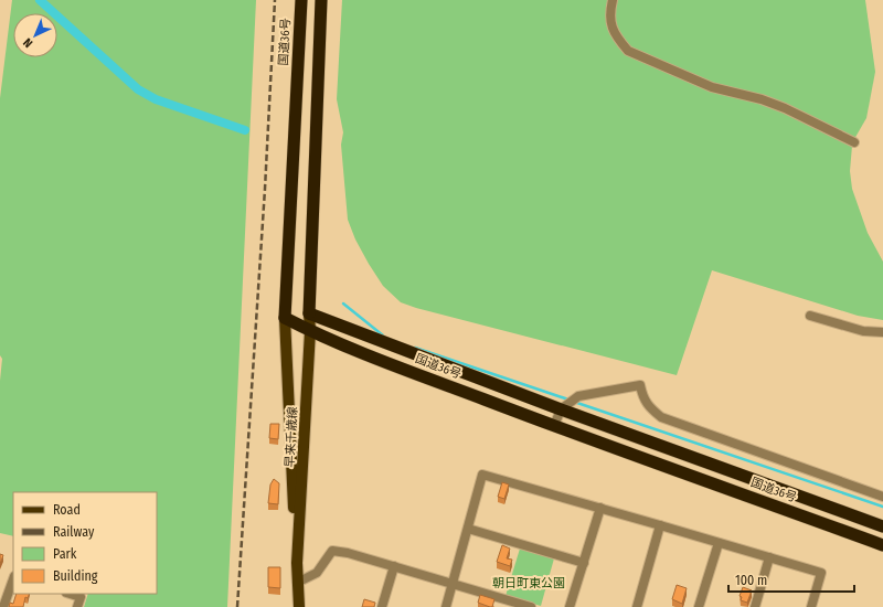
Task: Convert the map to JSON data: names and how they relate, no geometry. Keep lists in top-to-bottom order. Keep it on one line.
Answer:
{"streets":{"highway":["国道36号"],"main road":["早来千歳線"]},"crossings":[["国道36号","早来千歳線"]],"parks":["朝日町東公園"],"legend":["Road","Railway","Park","Building"],"scale_bar":"100 m","north":"bottom left"}
